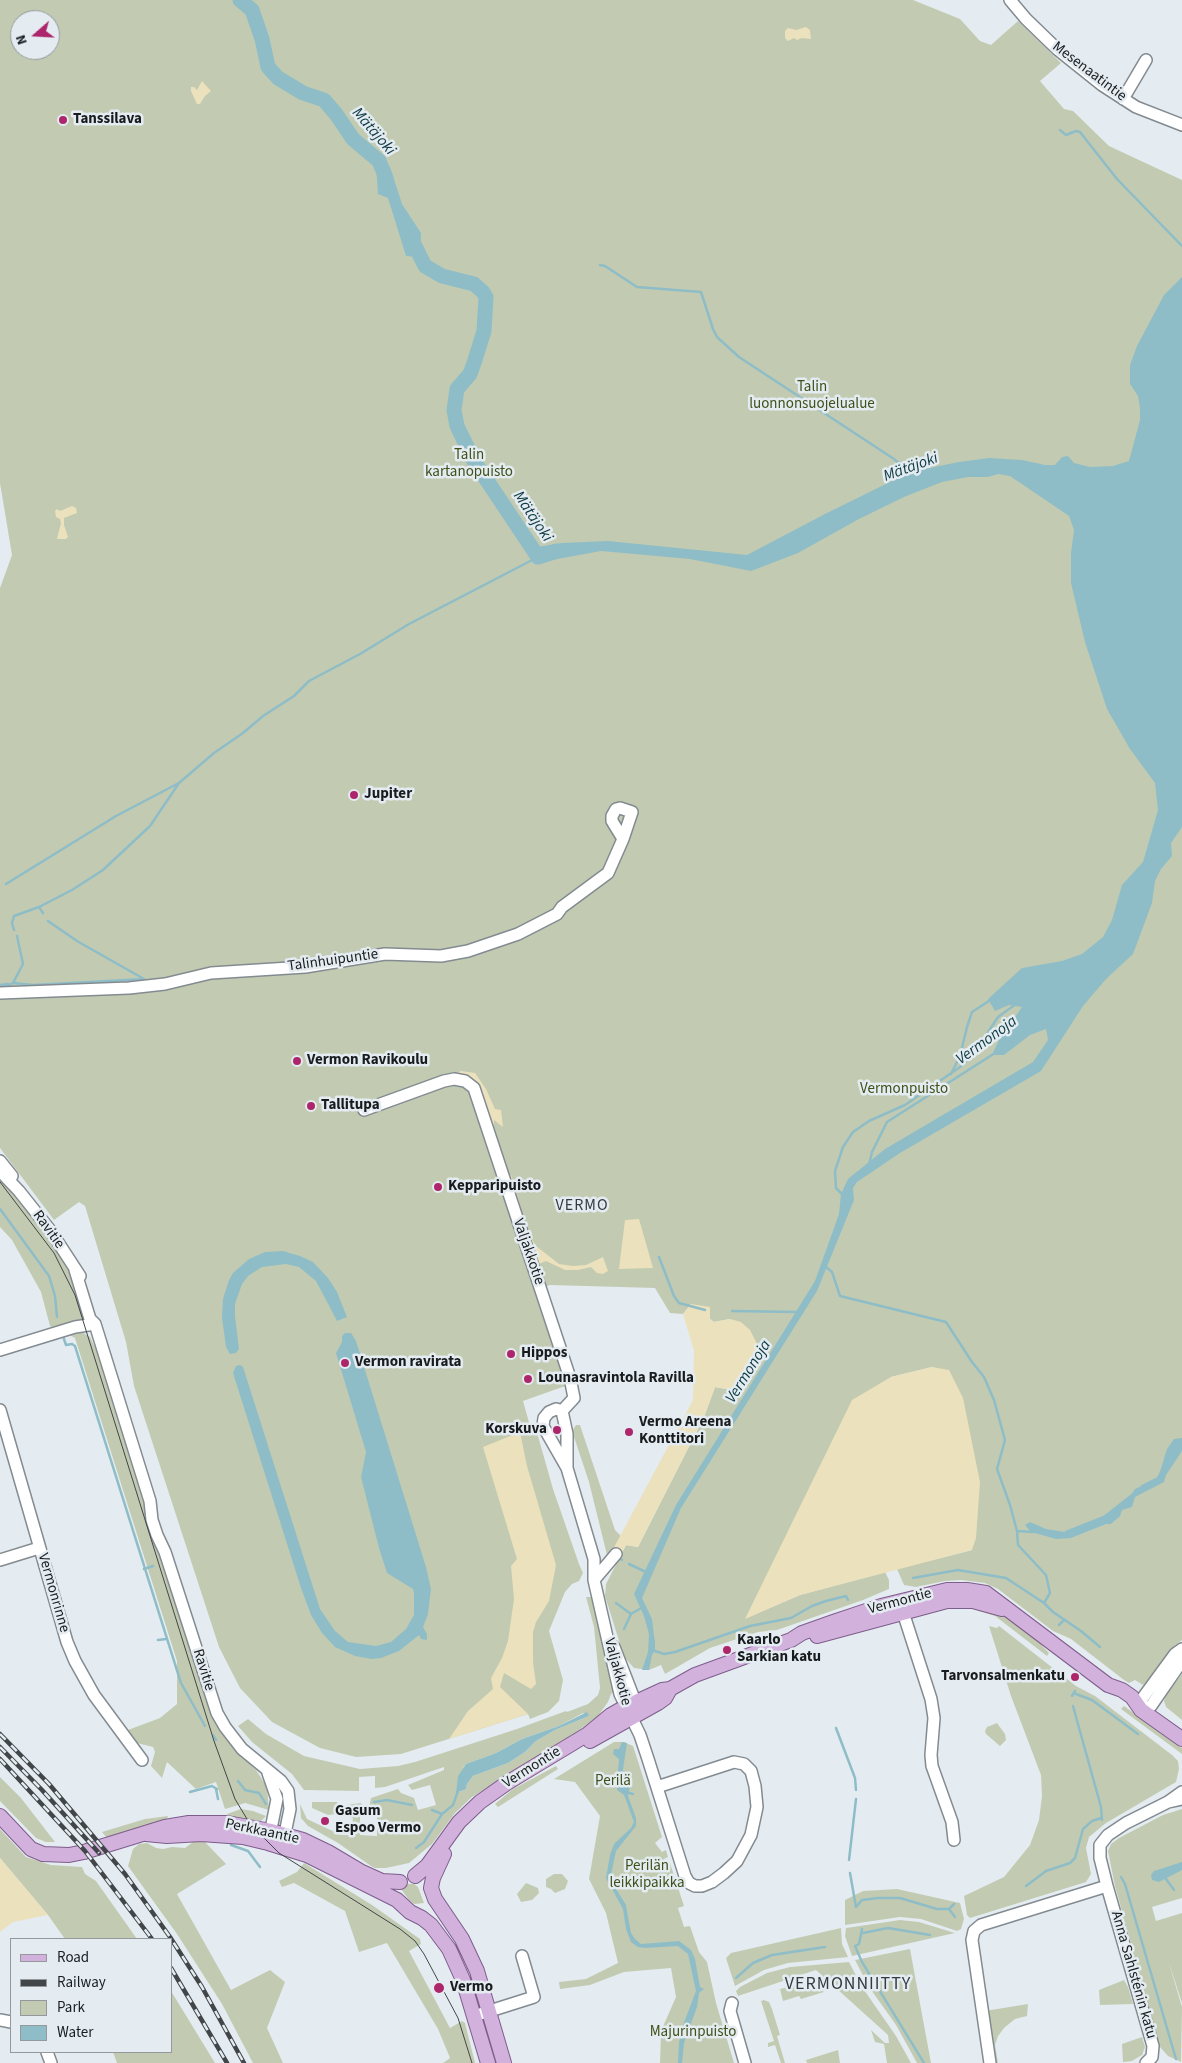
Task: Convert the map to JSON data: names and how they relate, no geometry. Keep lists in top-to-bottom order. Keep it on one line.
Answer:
{"streets":{"main road":["Vermontie","Perkkaantie"],"street":["Mesenaatintie","Talinhuipuntie","Ravitie","Valjakkotie","Vermonrinne","Anna Sahlsténin katu"]},"crossings":[["Ravitie","Perkkaantie"],["Valjakkotie","Vermontie"],["Vermontie","Perkkaantie"]],"districts":["VERMO","VERMONNIITTY"],"water":["Mätäjoki","Vermonoja"],"parks":["Talin luonnonsuojelualue","Talin kartanopuisto","Vermonpuisto","Perilä","Perilän leikkipaikka","Majurinpuisto"],"places":["Tanssilava","Jupiter","Vermon Ravikoulu","Tallitupa","Kepparipuisto","Hippos","Vermon ravirata","Lounasravintola Ravilla","Korskuva","Vermo Areena Konttitori","Kaarlo Sarkian katu","Tarvonsalmenkatu","Gasum Espoo Vermo","Vermo"],"legend":["Road","Railway","Park","Water"],"north":"left"}
